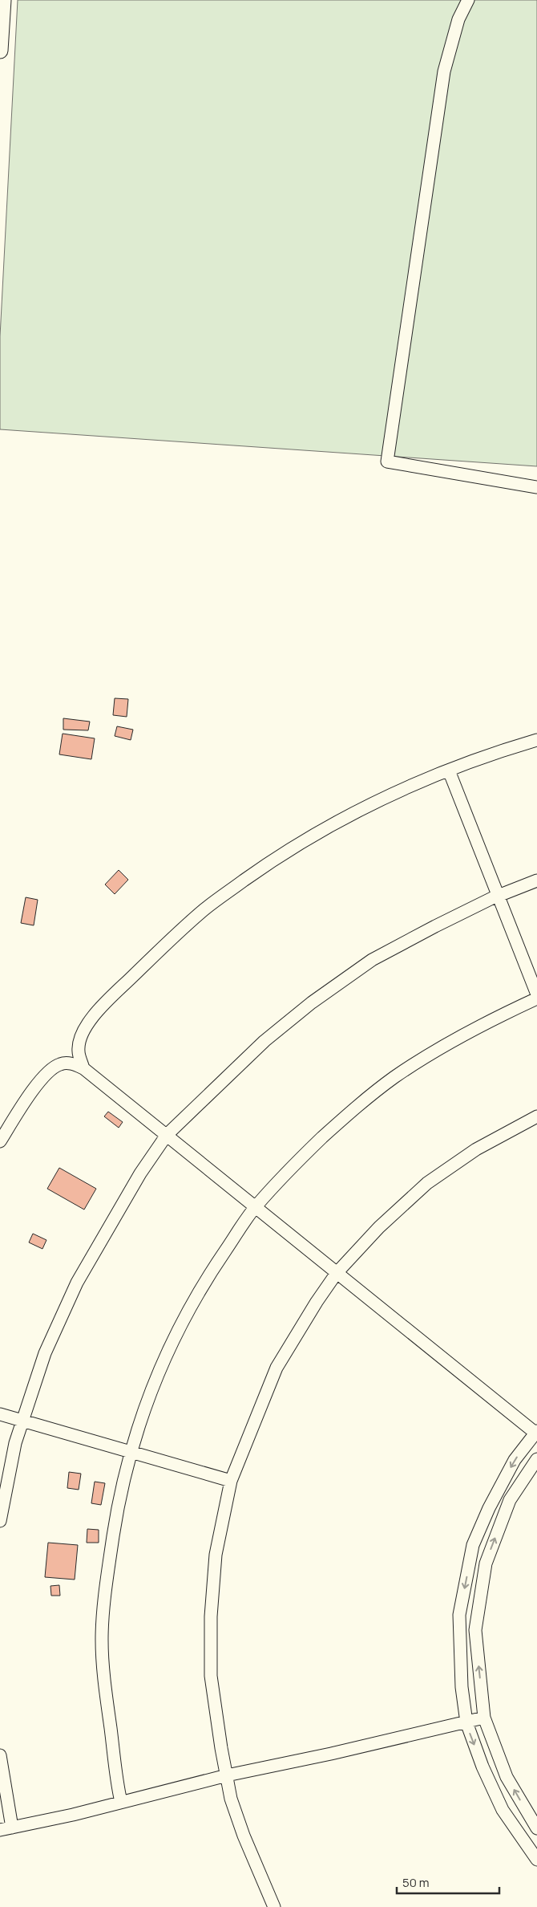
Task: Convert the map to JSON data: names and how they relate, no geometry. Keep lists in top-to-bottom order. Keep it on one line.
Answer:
{"scale_bar":"50 m"}
